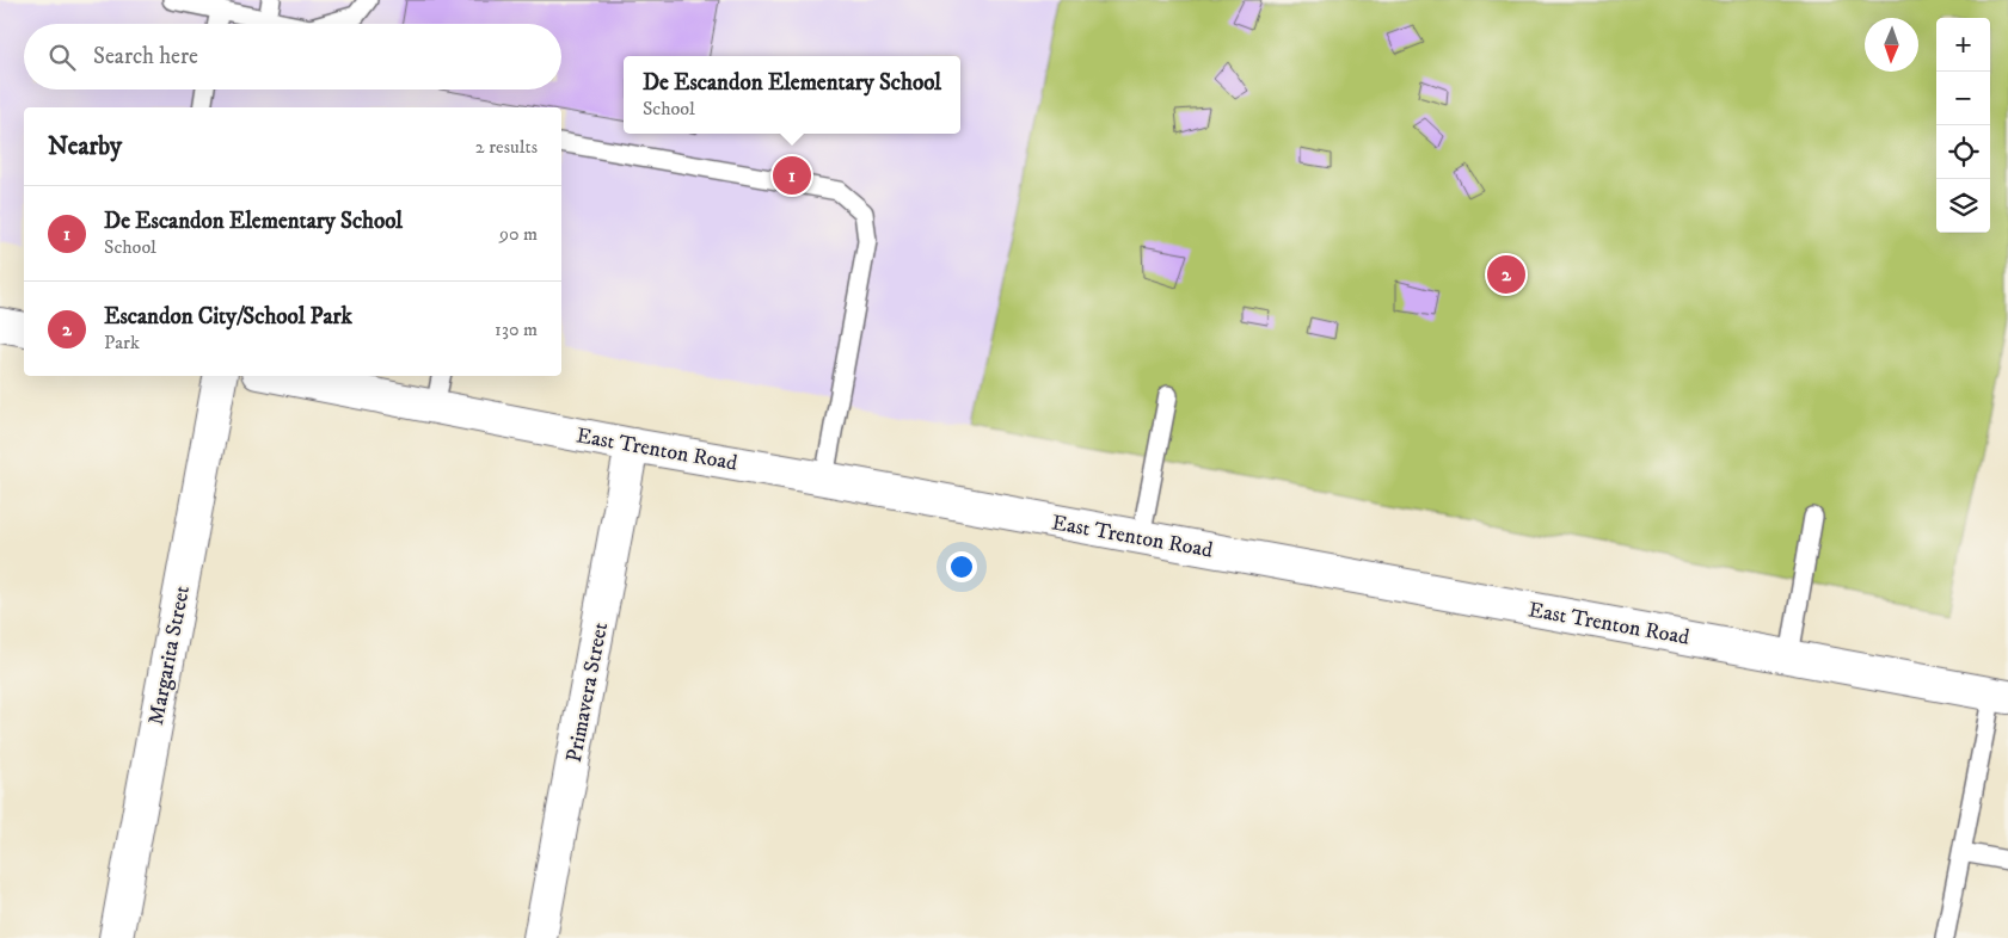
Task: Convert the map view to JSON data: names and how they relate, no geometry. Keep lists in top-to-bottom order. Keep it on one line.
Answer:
{"streets":{"main road":["East Trenton Road","Margarita Street","Primavera Street"]},"crossings":[["East Trenton Road","Primavera Street"]],"north":"bottom","page":{"map_buttons":["+","−"],"search":"Search here","popup":["De Escandon Elementary School","School"],"heading":["Nearby","2 results"],"pins":["1","2"],"list":[{"mark":"1","name":"De Escandon Elementary School","note":"School","value":"90 m"},{"mark":"2","name":"Escandon City/School Park","note":"Park","value":"130 m"}]}}
